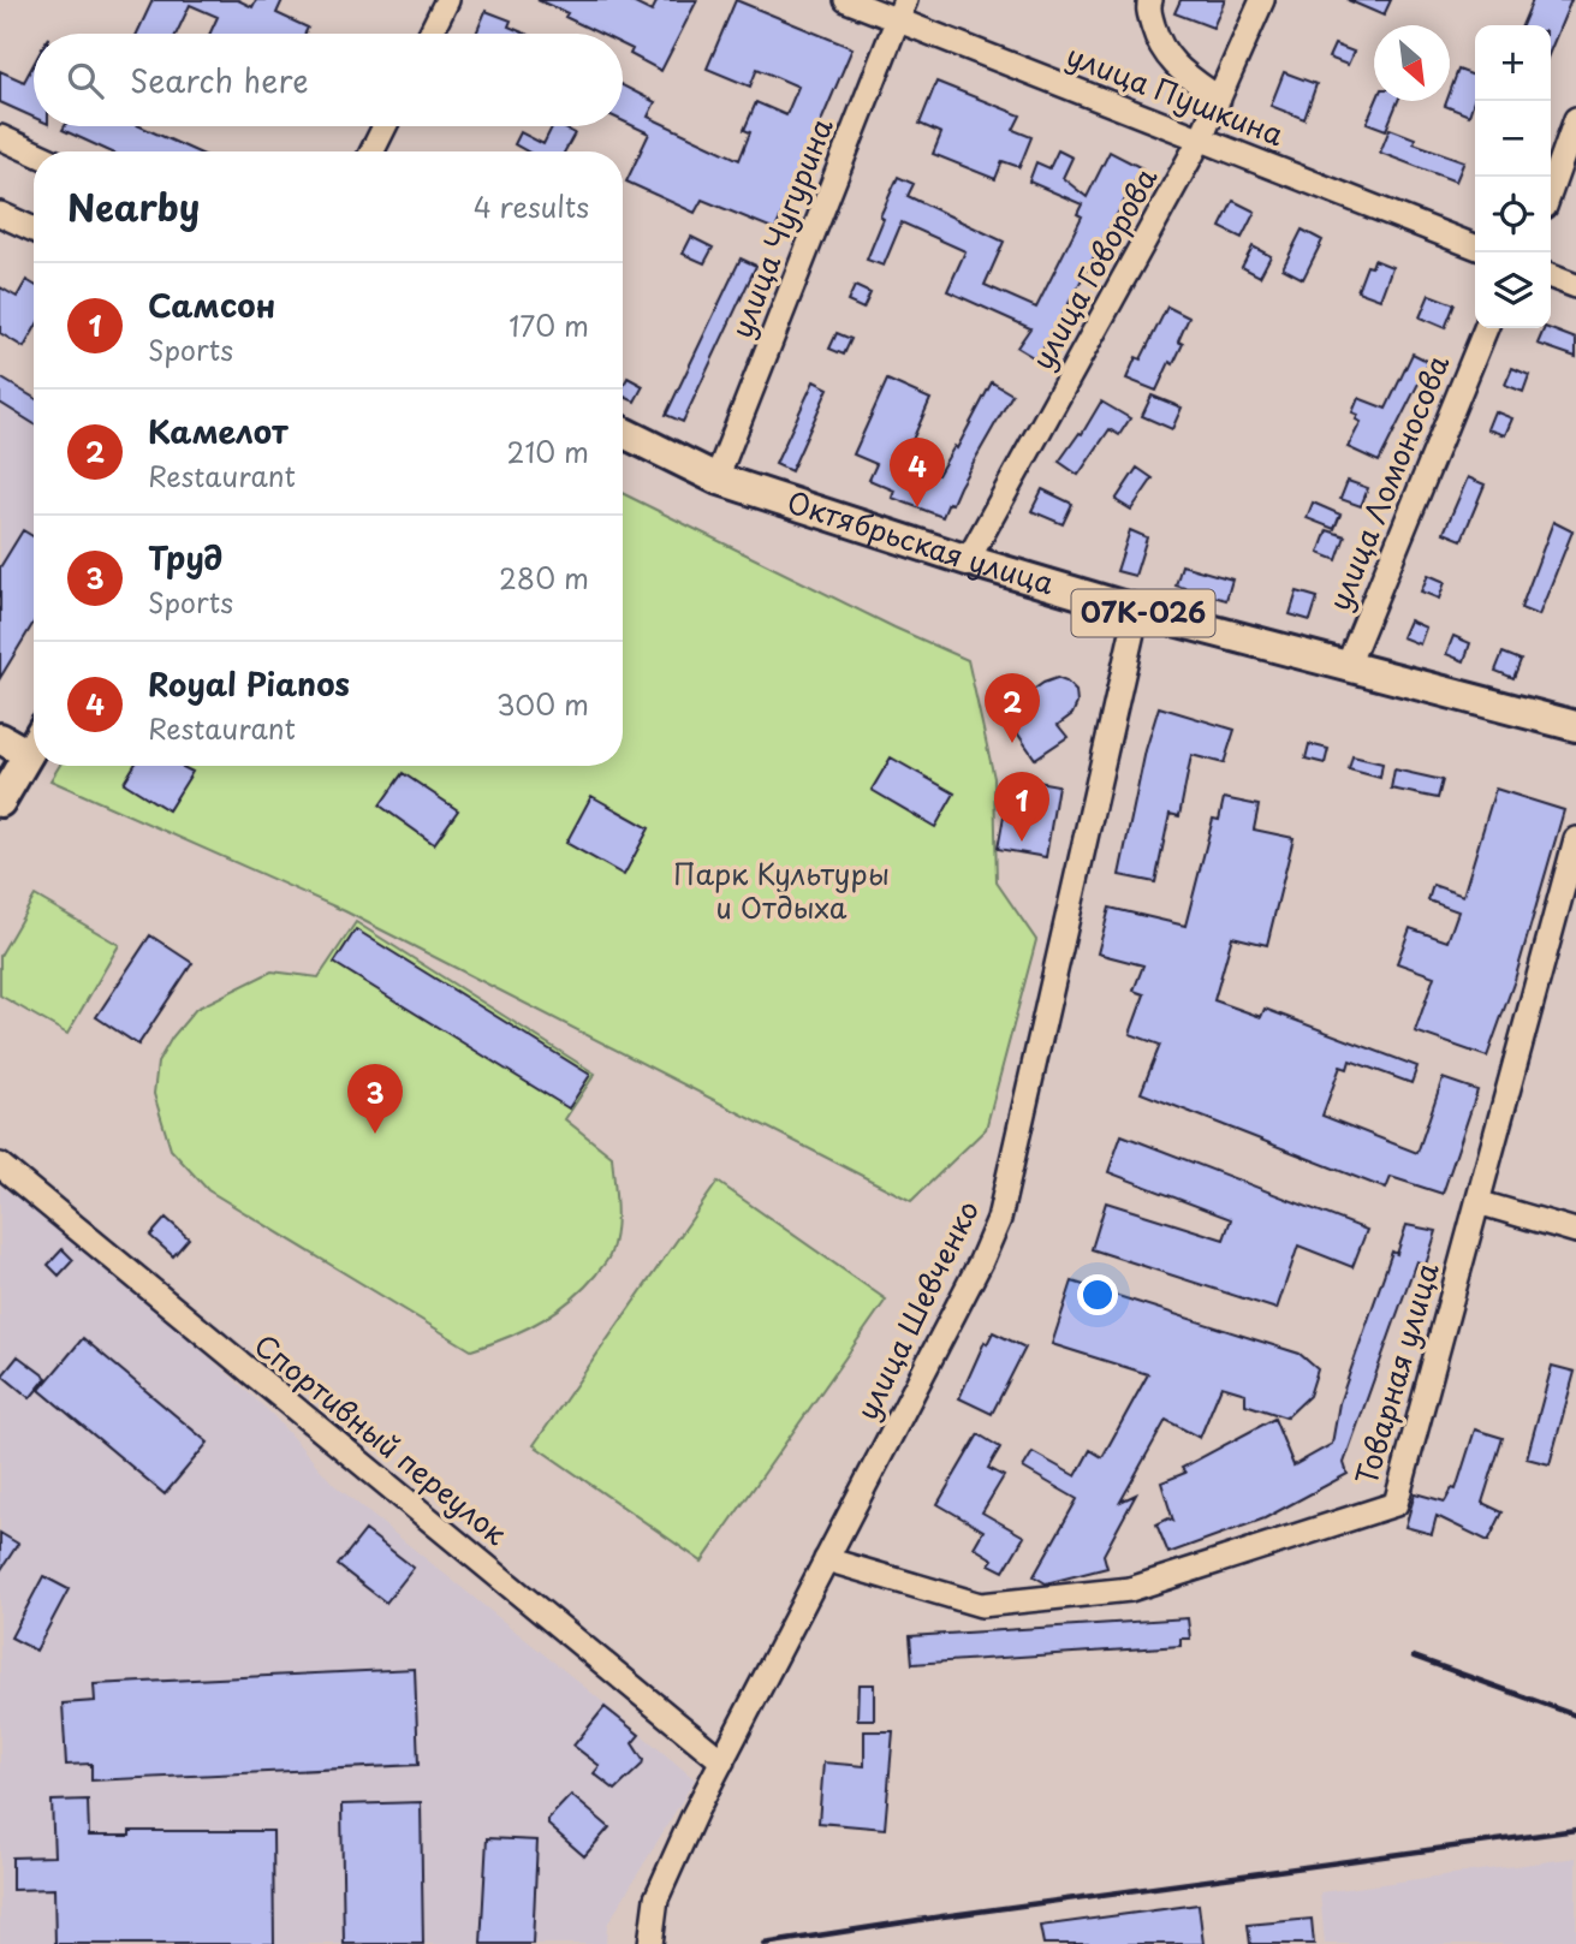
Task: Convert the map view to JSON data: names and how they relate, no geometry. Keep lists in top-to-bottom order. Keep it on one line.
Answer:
{"streets":{"main road":["Октябрьская улица","07К-026"],"street":["улица Пушкина","улица Чугурина","улица Говорова","улица Ломоносова","улица Шевченко","Товарная улица","Спортивный переулок"]},"crossings":[["улица Пушкина","улица Чугурина"],["улица Пушкина","улица Говорова"],["улица Чугурина","Октябрьская улица"],["улица Говорова","Октябрьская улица"],["улица Ломоносова","Октябрьская улица"],["Октябрьская улица","улица Шевченко"],["улица Шевченко","Товарная улица"],["улица Шевченко","Спортивный переулок"]],"parks":["Парк Культуры и Отдыха"],"north":"bottom right","page":{"map_buttons":["+","−"],"search":"Search here","heading":["Nearby","4 results"],"list":[{"mark":"1","name":"Самсон","note":"Sports","value":"170 m"},{"mark":"2","name":"Камелот","note":"Restaurant","value":"210 m"},{"mark":"3","name":"Труд","note":"Sports","value":"280 m"},{"mark":"4","name":"Royal Pianos","note":"Restaurant","value":"300 m"}],"pins":["4","2","1","3"]}}
